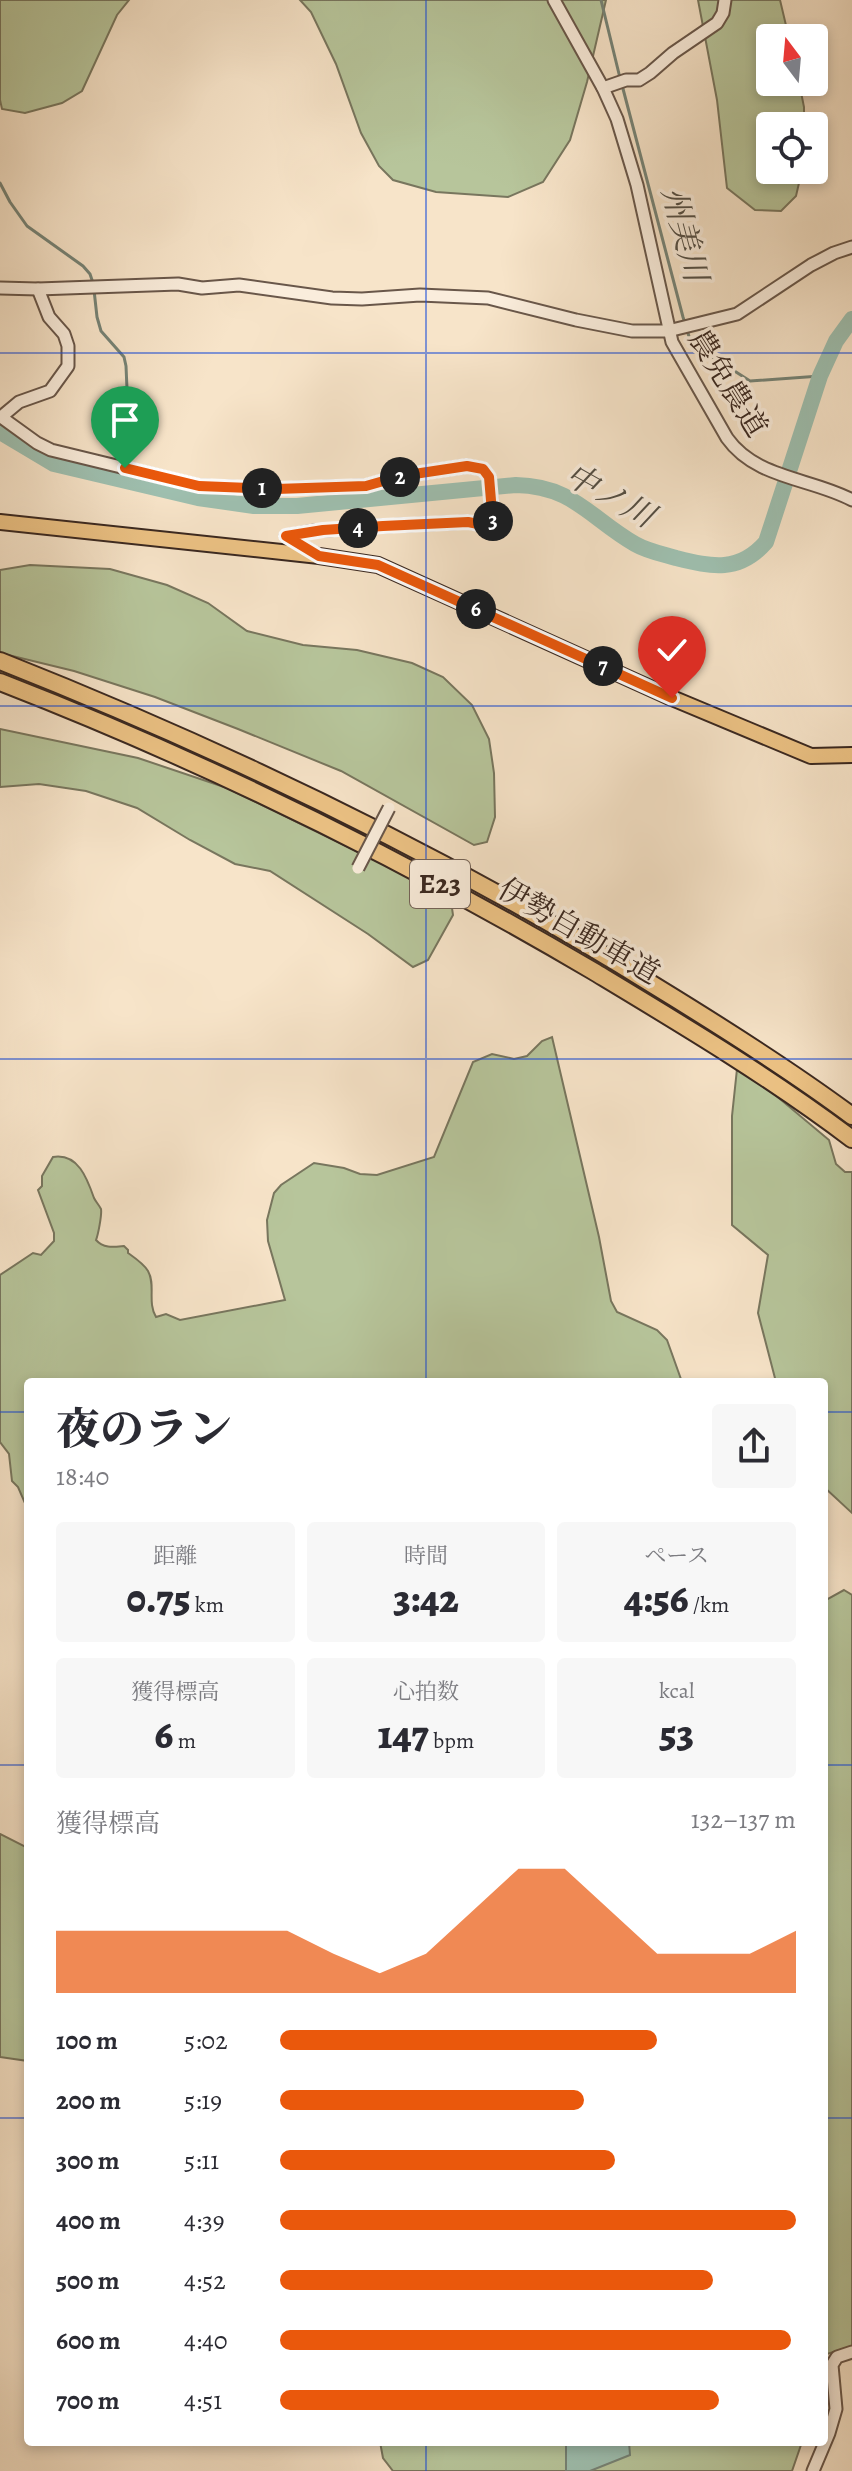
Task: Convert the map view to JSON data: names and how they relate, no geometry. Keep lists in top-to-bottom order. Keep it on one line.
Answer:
{"streets":{"highway":["E23","伊勢自動車道"],"street":["農免農道"]},"water":["州美川","中ノ川"],"north":"top","page":{"pins":["2","1","3","4","6","7"],"heading":["夜のラン","18:40"],"stats":[["距離","0.75 km"],["時間","3:42"],["ペース","4:56 /km"],["獲得標高","6 m"],["心拍数","147 bpm"],["kcal","53"]],"chart":["獲得標高","132–137 m"],"list":[{"name":"100 m","note":"5:02"},{"name":"200 m","note":"5:19"},{"name":"300 m","note":"5:11"},{"name":"400 m","note":"4:39"},{"name":"500 m","note":"4:52"},{"name":"600 m","note":"4:40"},{"name":"700 m","note":"4:51"}]}}
